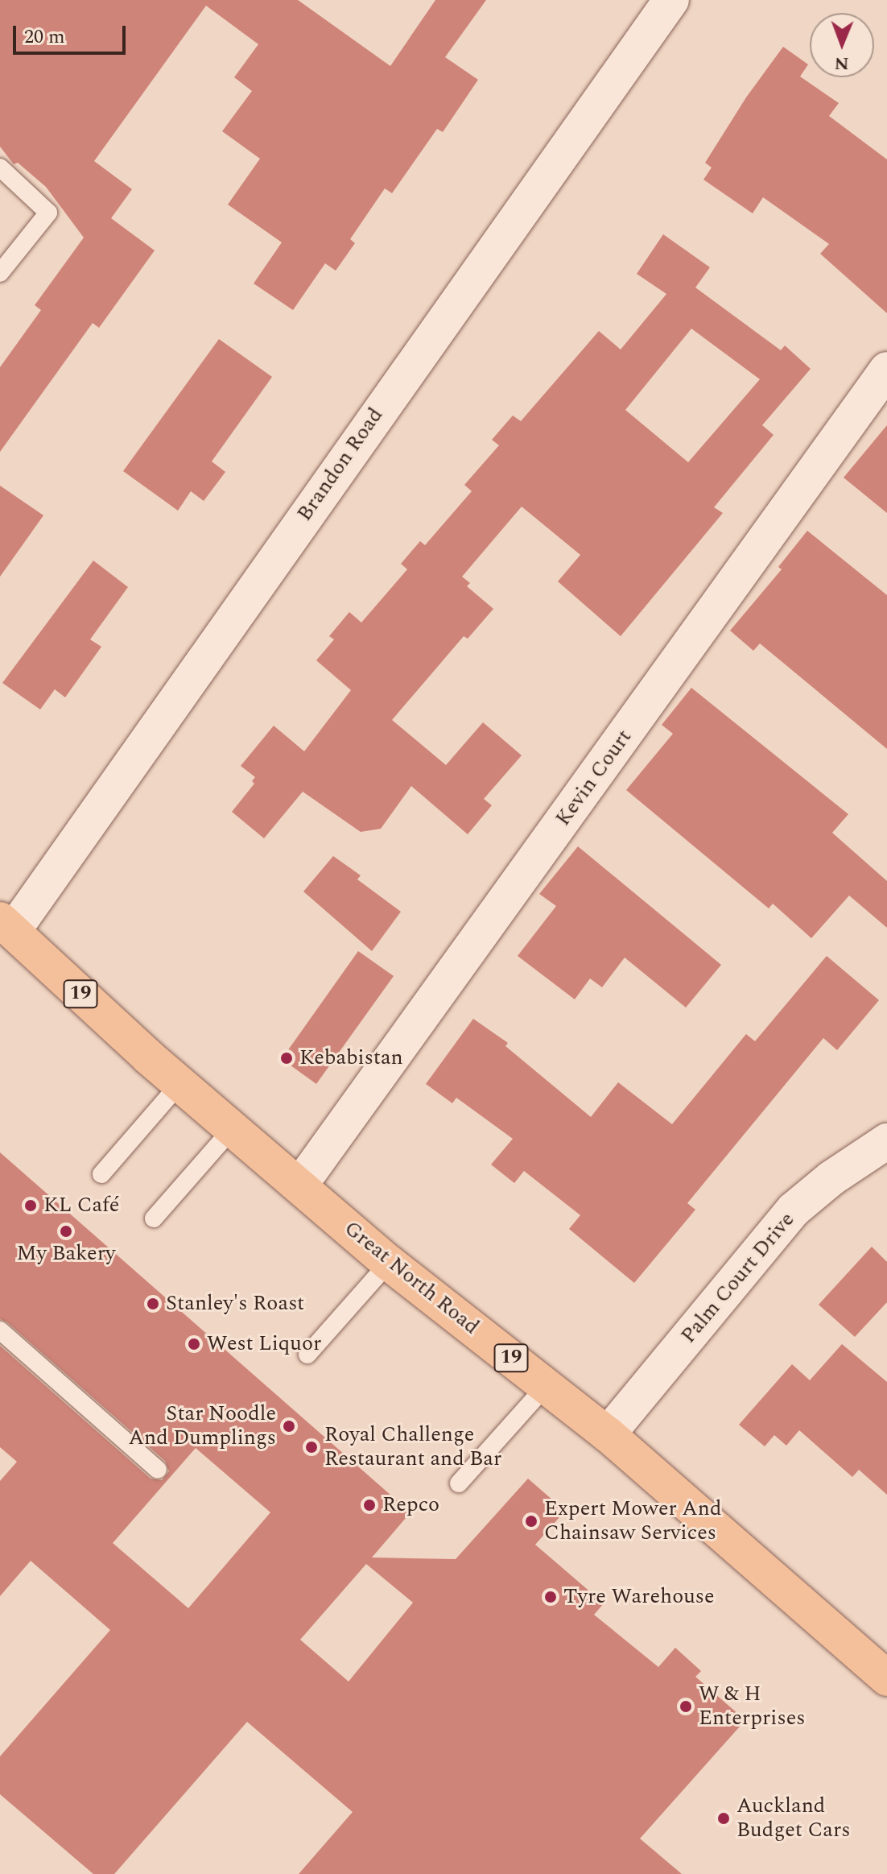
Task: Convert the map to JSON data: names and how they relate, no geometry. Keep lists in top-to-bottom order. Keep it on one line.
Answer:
{"streets":{"main road":["19","Great North Road"],"street":["Brandon Road","Kevin Court","Palm Court Drive"]},"crossings":[["Brandon Road","Great North Road"],["Kevin Court","Great North Road"],["Great North Road","Palm Court Drive"]],"places":["Kebabistan","KL Café","My Bakery","Stanley's Roast","West Liquor","Star Noodle And Dumplings","Royal Challenge Restaurant and Bar","Repco","Expert Mower And Chainsaw Services","Tyre Warehouse","W & H Enterprises","Auckland Budget Cars"],"scale_bar":"20 m","north":"bottom"}
